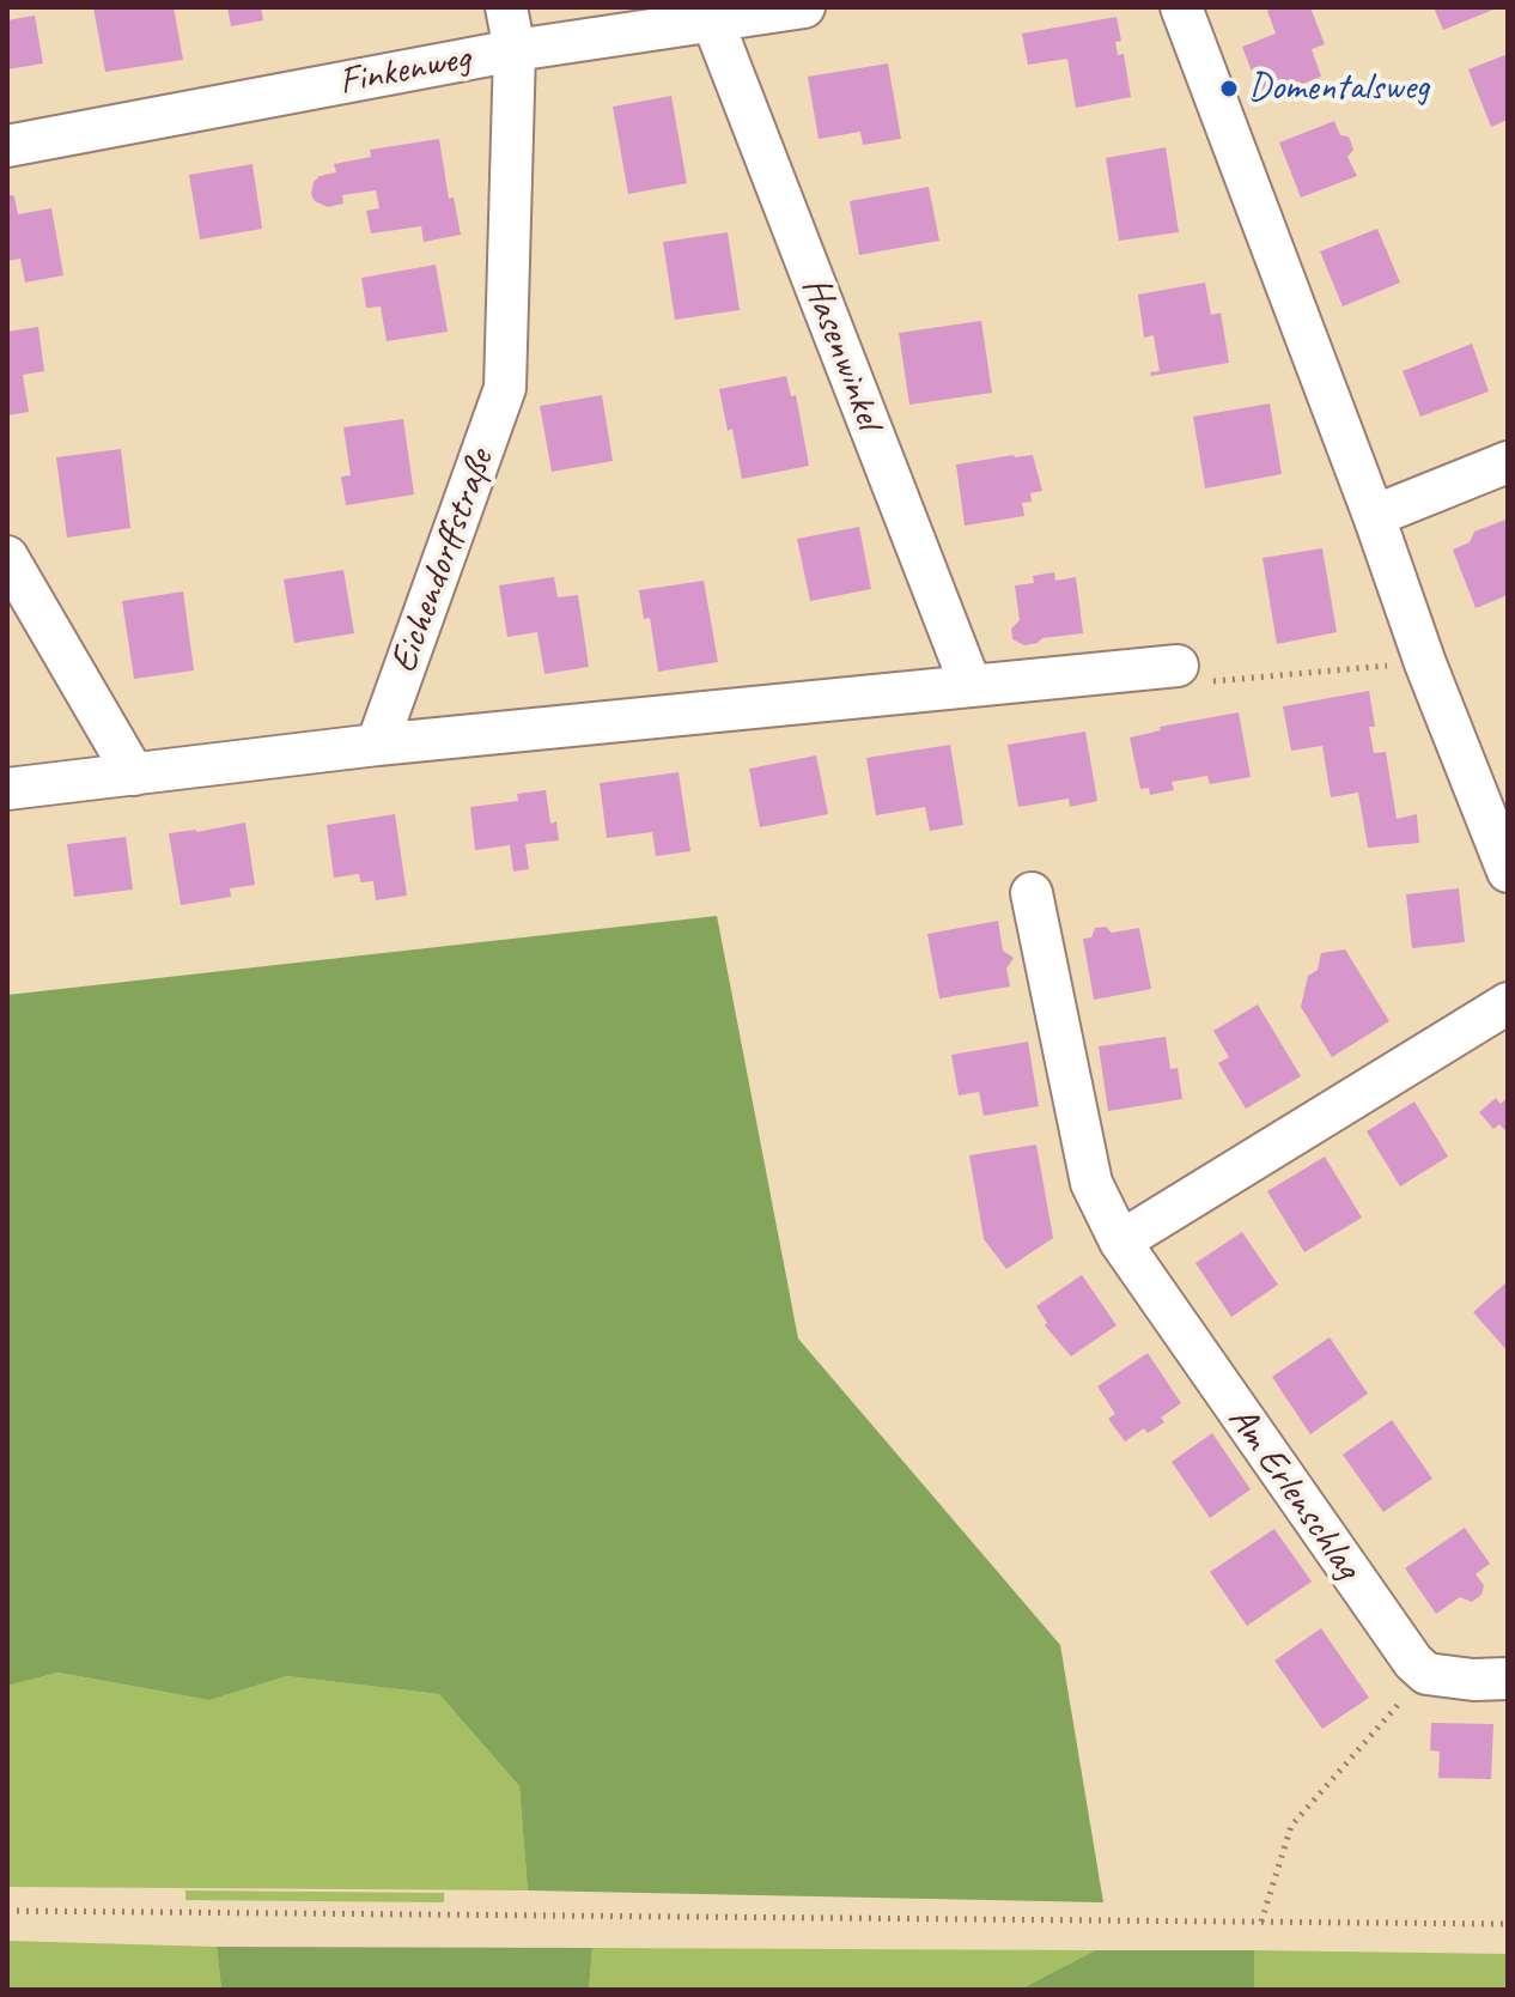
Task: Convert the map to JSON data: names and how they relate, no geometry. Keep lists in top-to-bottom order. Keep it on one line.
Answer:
{"streets":{"street":["Finkenweg","Hasenwinkel","Eichendorffstraße","Am Erlenschlag"]},"crossings":[["Finkenweg","Hasenwinkel"],["Finkenweg","Eichendorffstraße"]],"places":["Domentalsweg"]}
